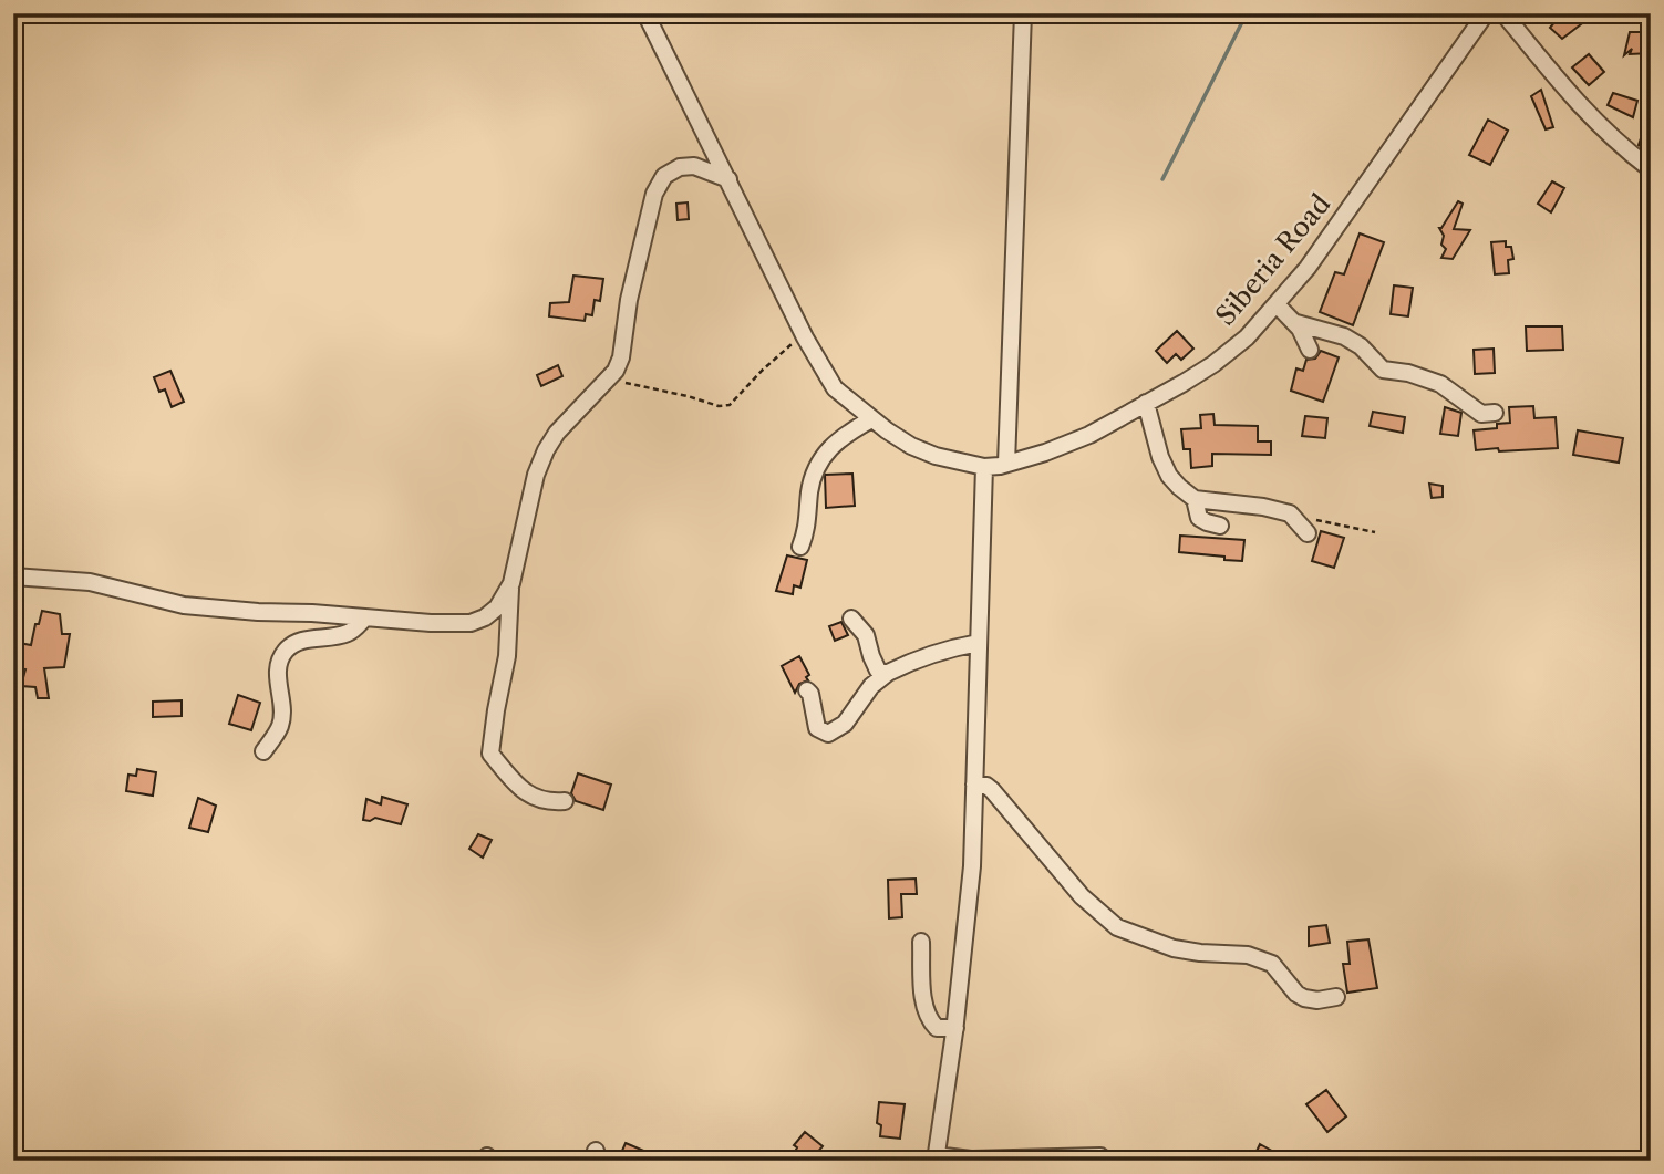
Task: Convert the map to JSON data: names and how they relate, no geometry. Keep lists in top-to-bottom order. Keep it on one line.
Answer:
{"streets":{"street":["Siberia Road"]}}
